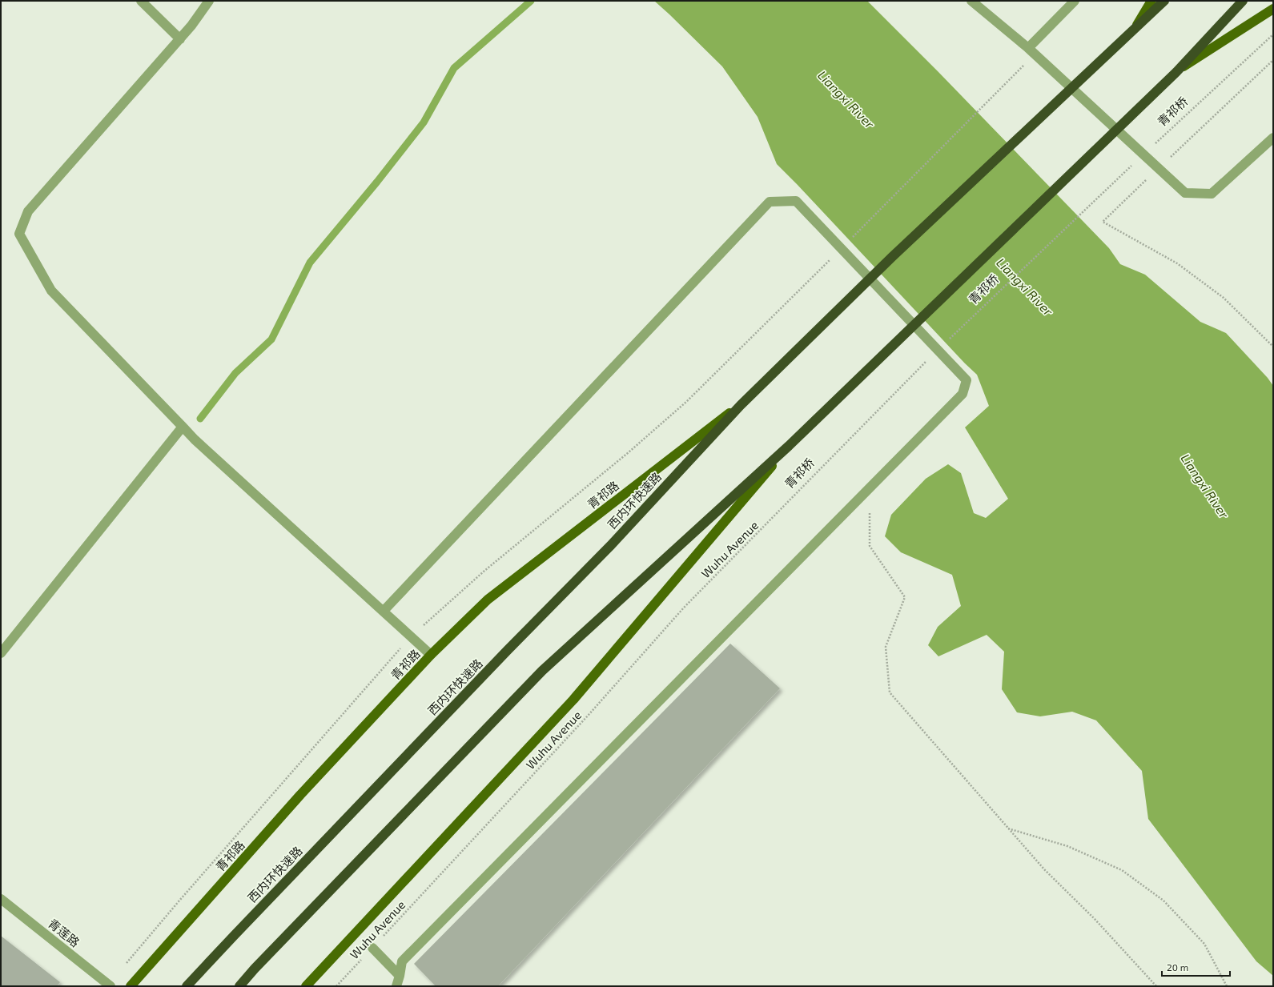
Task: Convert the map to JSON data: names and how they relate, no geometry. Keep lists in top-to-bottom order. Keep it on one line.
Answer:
{"streets":{"highway":["青祁桥","西内环快速路"],"main road":["青祁路"],"street":["青莲路"],"path":["Wuhu Avenue"]},"crossings":[["青祁桥","Wuhu Avenue"],["青祁路","西内环快速路"]],"water":["Liangxi River"],"scale_bar":"20 m"}
